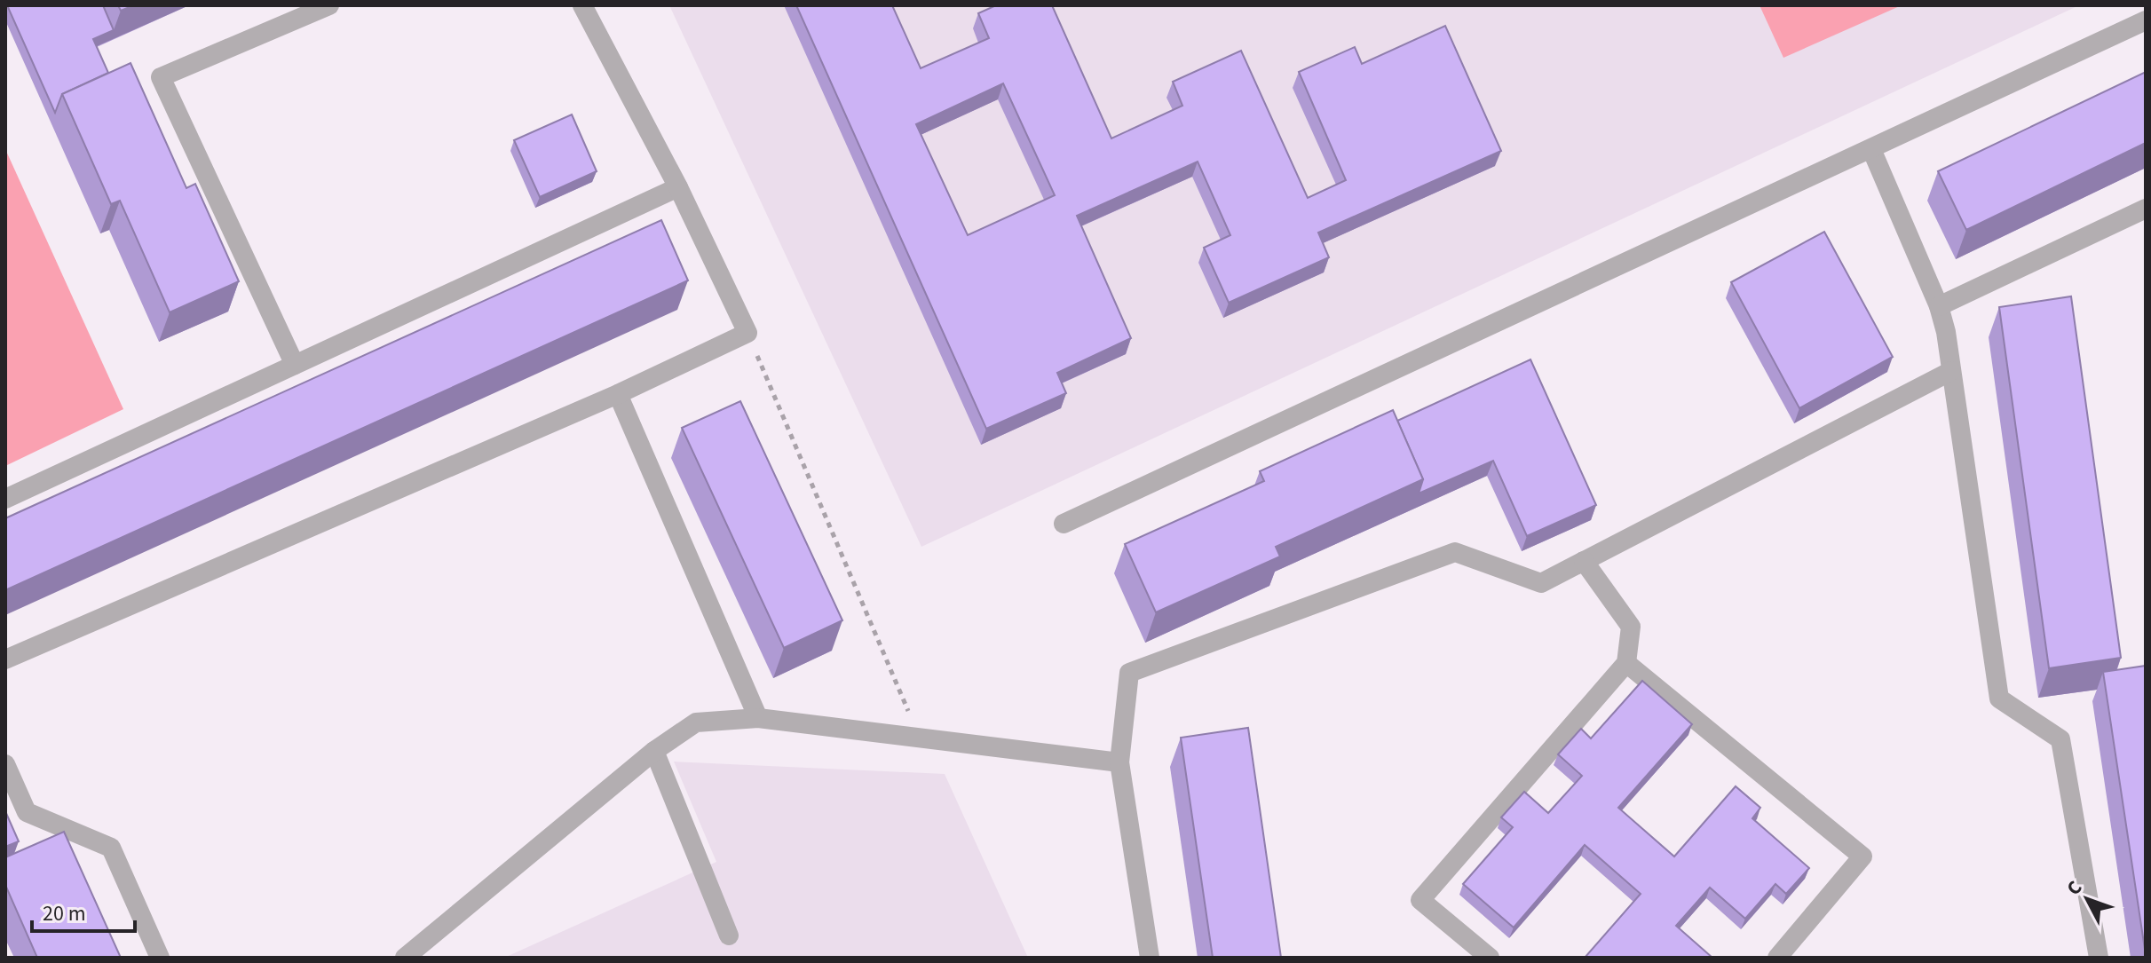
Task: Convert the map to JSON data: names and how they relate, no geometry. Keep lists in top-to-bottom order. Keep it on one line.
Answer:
{"scale_bar":"20 m","north":"top left"}
